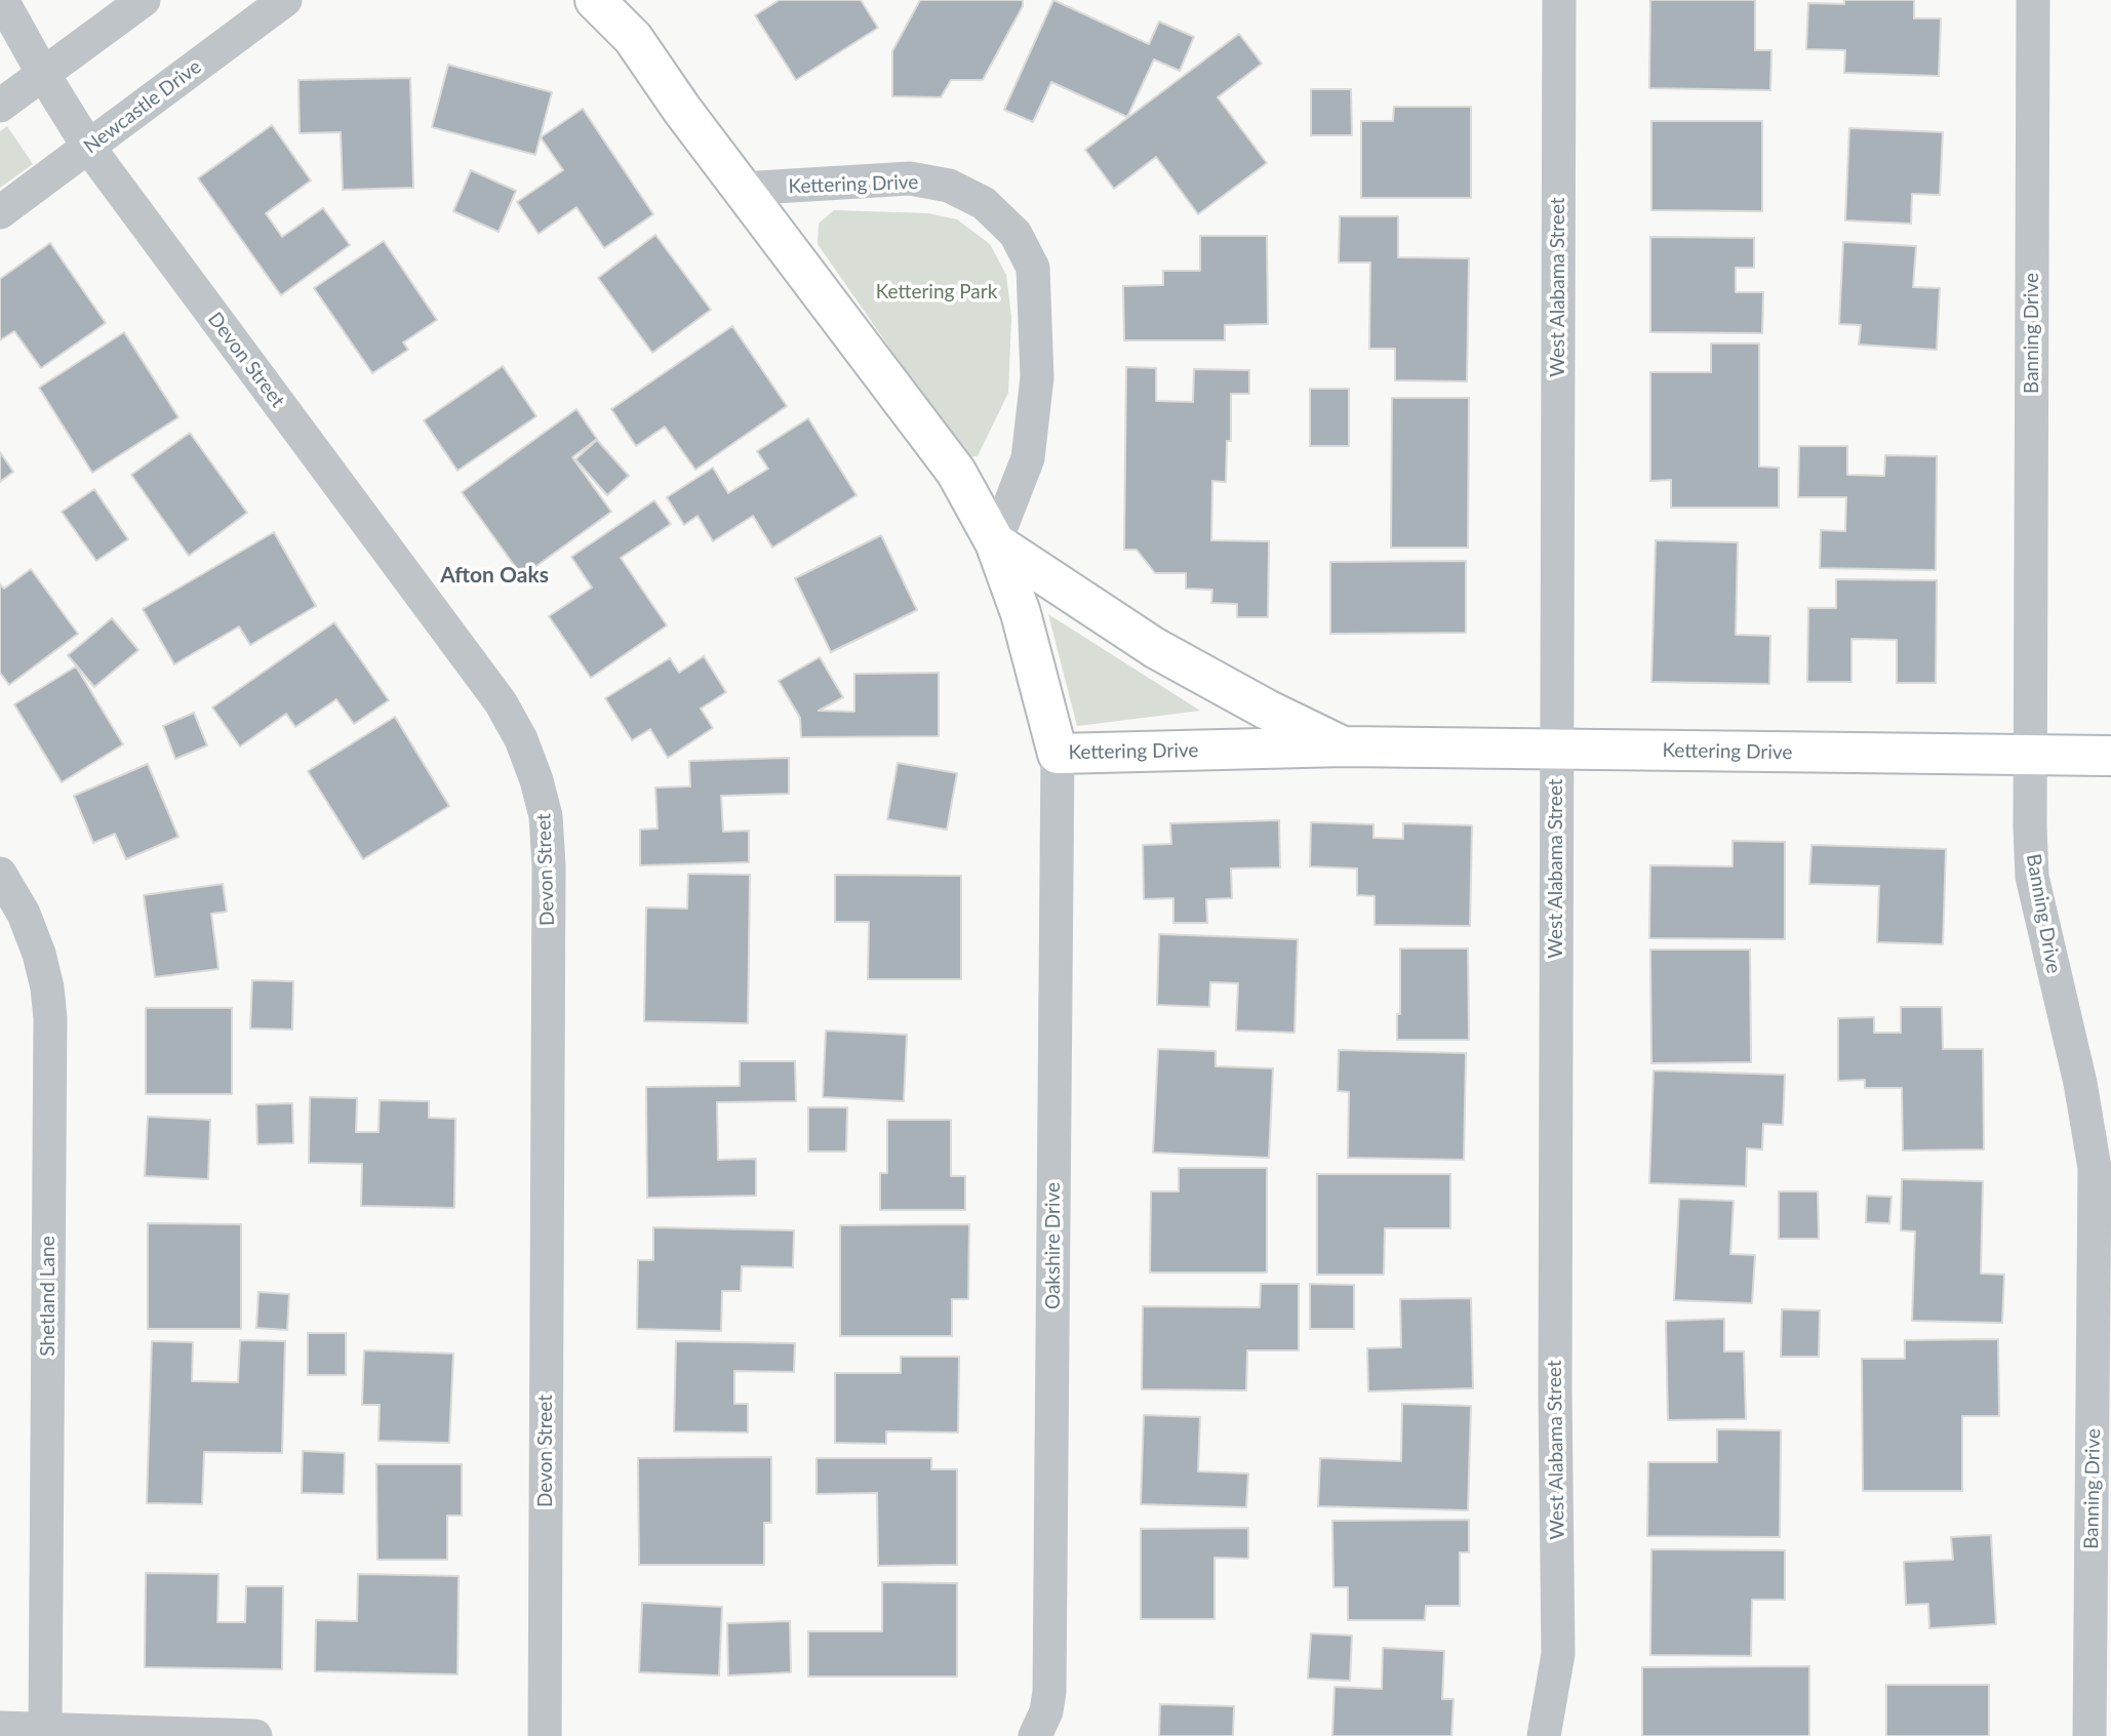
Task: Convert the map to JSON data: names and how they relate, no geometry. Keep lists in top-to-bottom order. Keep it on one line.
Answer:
{"streets":{"street":["Newcastle Drive","Kettering Drive","West Alabama Street","Banning Drive","Devon Street","Oakshire Drive","Shetland Lane"]},"crossings":[["Newcastle Drive","Devon Street"],["Kettering Drive","West Alabama Street"],["Kettering Drive","Banning Drive"],["Kettering Drive","Oakshire Drive"]],"districts":["Afton Oaks"],"parks":["Kettering Park"]}
